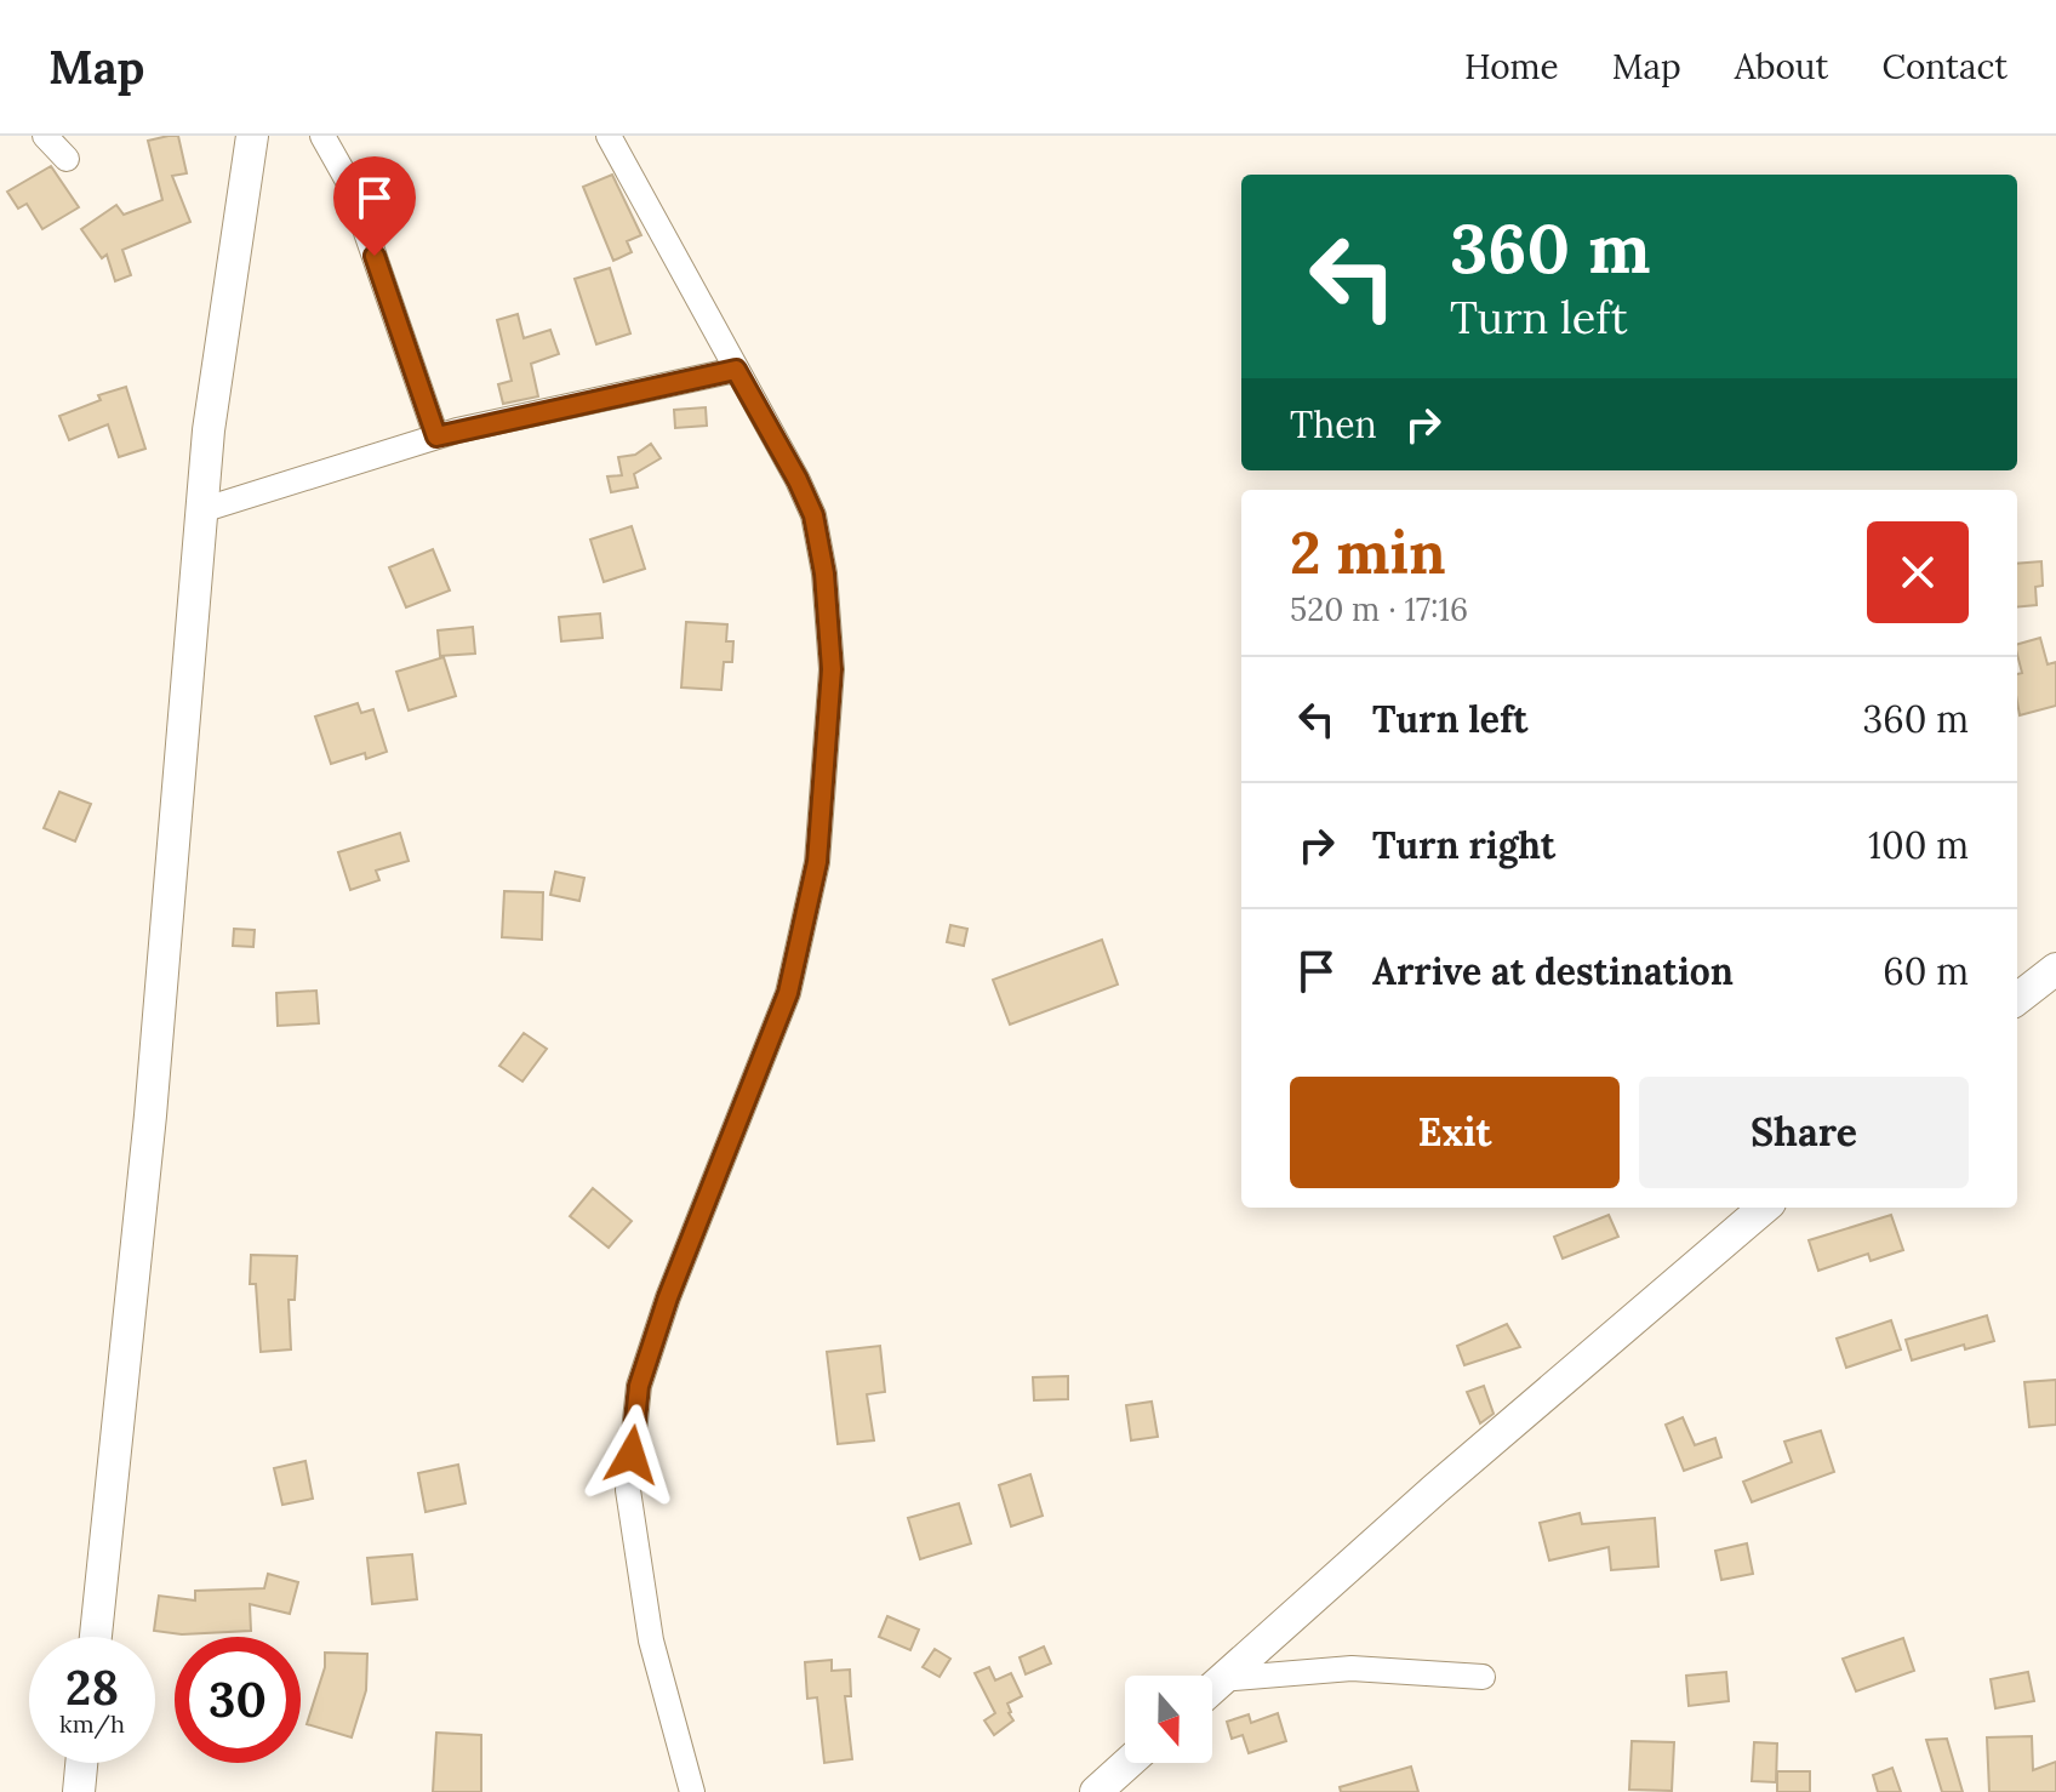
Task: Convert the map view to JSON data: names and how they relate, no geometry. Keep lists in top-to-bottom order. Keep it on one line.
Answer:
{"north":"bottom","page":{"header":"Map","nav":["Home","Map","About","Contact"],"turn":["360 m","Turn left"],"then":"Then","heading":["2 min","520 m · 17:16"],"list":[{"name":"Turn left","value":"360 m"},{"name":"Turn right","value":"100 m"},{"name":"Arrive at destination","value":"60 m"}],"buttons":["Exit","Share"],"speed":"28 km/h","limit":"30"}}
